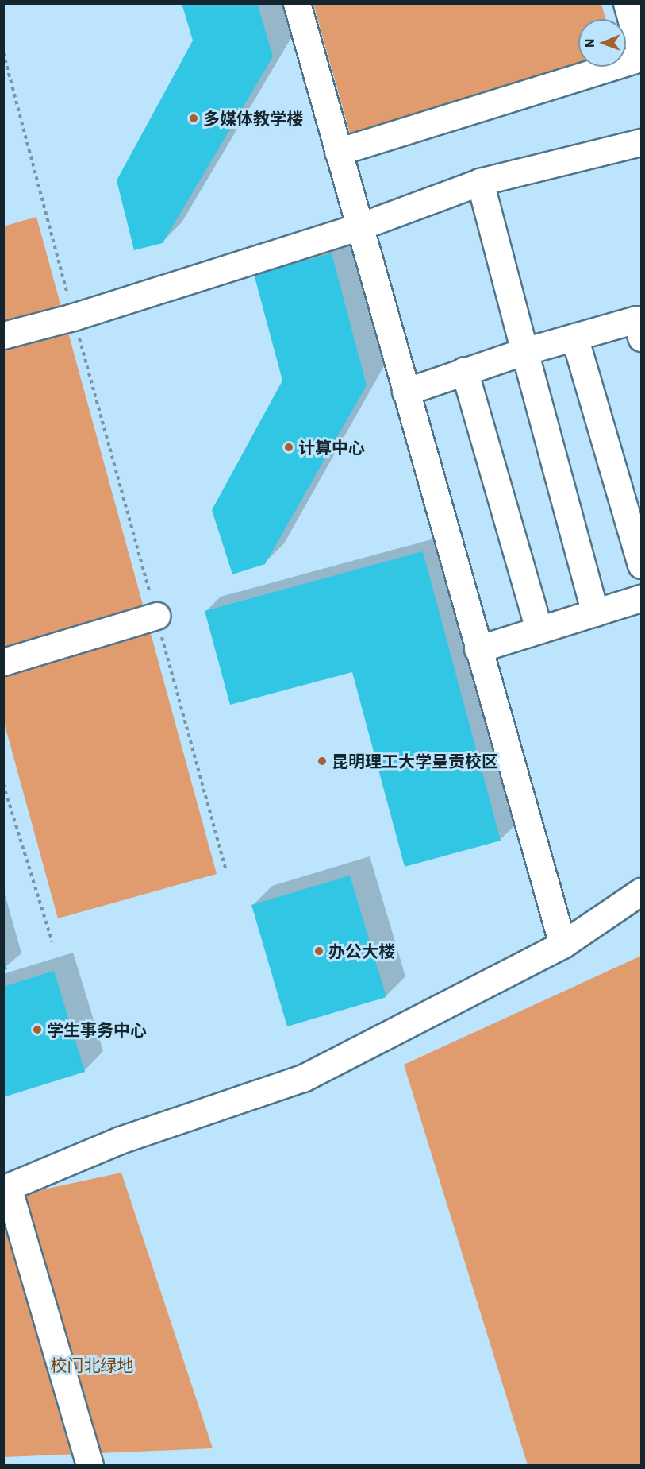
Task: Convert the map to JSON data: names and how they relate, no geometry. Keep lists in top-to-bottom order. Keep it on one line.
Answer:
{"parks":["校门北绿地"],"places":["多媒体教学楼","计算中心","昆明理工大学呈贡校区","办公大楼","学生事务中心"],"north":"left"}
